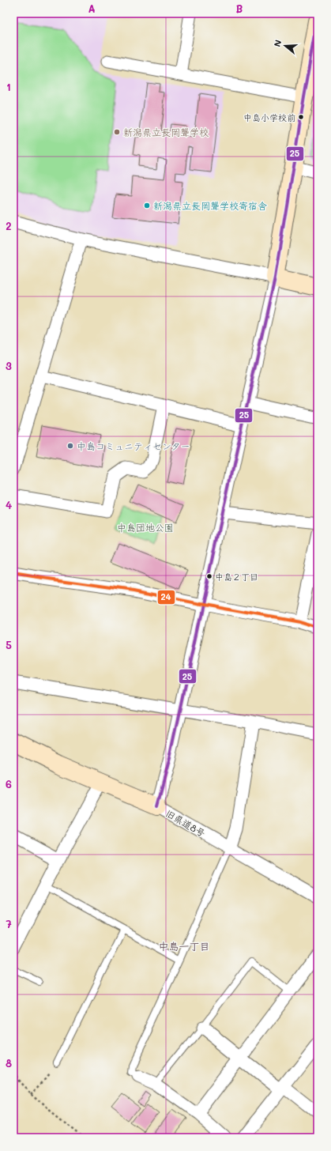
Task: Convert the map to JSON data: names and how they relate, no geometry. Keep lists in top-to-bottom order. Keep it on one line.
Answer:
{"streets":{"street":["旧県道8号"]},"districts":["中島一丁目"],"parks":["中島団地公園"],"places":["中島小学校前","新潟県立長岡聾学校","新潟県立長岡聾学校寄宿舎","中島コミュニティセンター","中島２丁目"],"lines":["transit line 25","transit line 24"],"north":"left","grid":{"columns":["A","B"],"rows":["1","2","3","4","5","6","7","8"]}}
